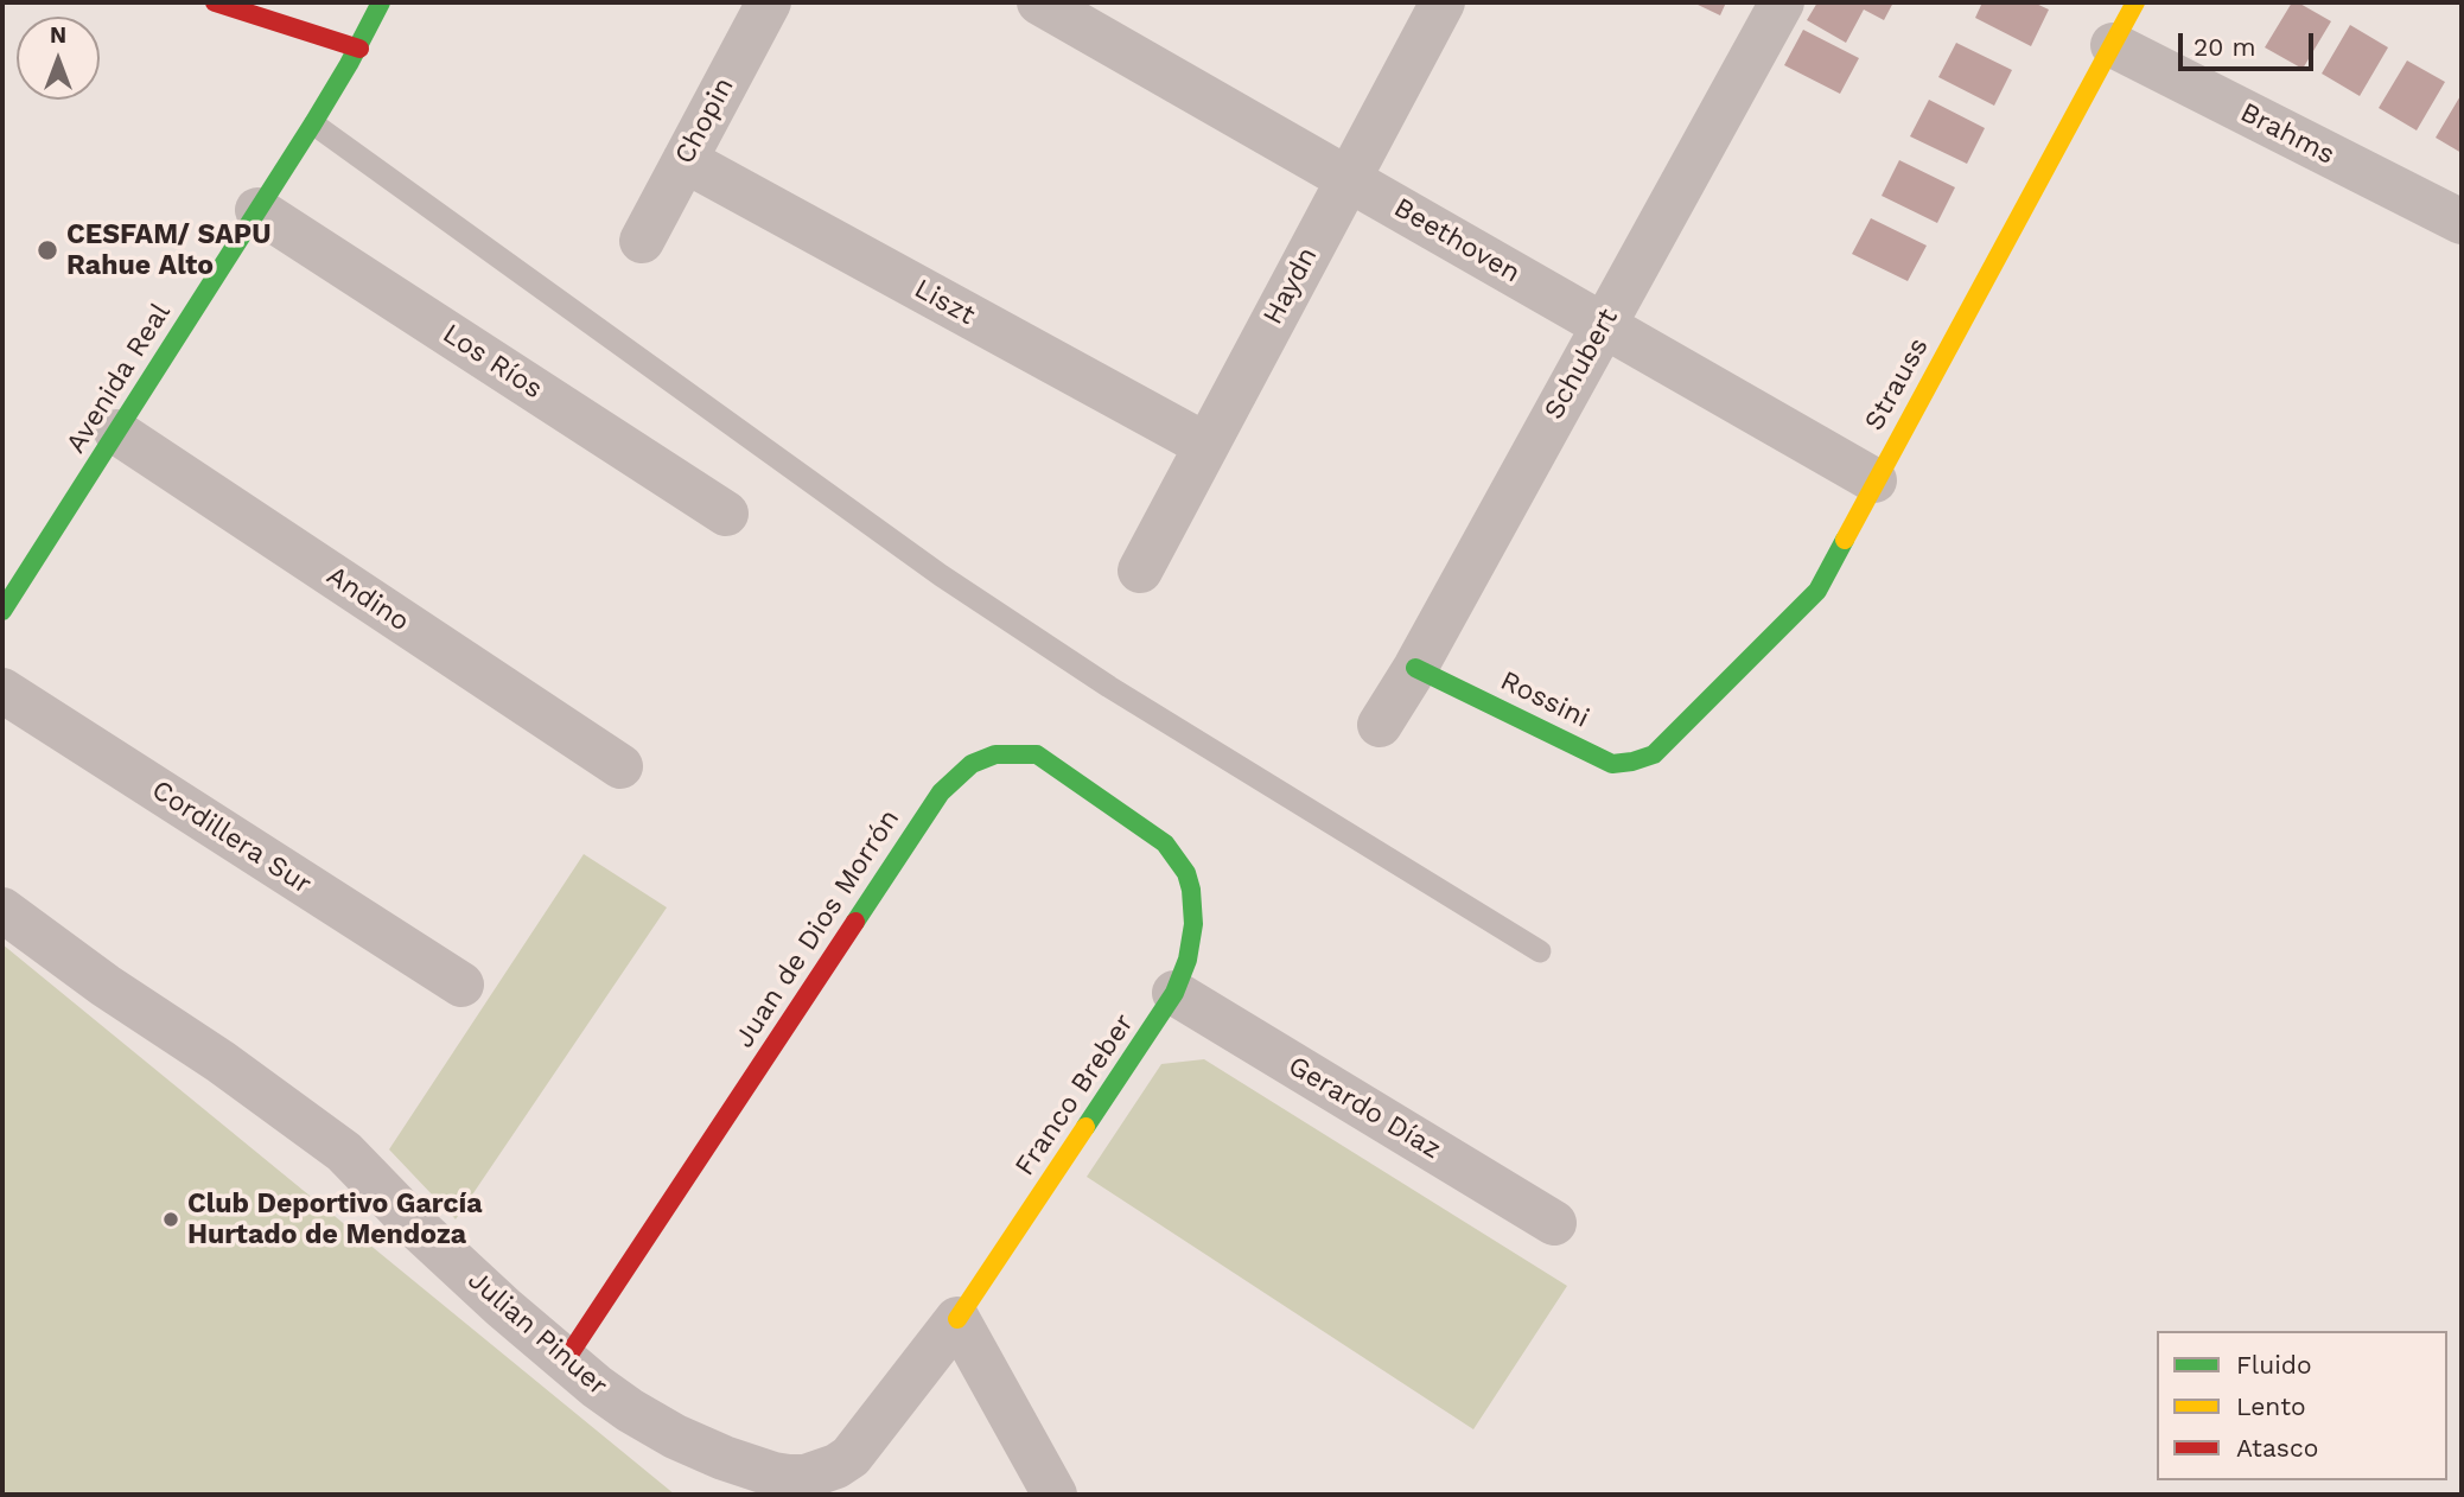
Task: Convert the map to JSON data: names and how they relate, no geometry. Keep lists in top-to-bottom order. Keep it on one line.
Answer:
{"streets":{"street":["Chopin","Brahms","Beethoven","Haydn","Liszt","Los Ríos","Schubert","Avenida Real","Strauss","Andino","Rossini","Cordillera Sur","Juan de Dios Morrón","Franco Breber","Gerardo Díaz","Julian Pinuer"]},"crossings":[["Chopin","Liszt"],["Brahms","Strauss"],["Beethoven","Haydn"],["Beethoven","Schubert"],["Beethoven","Strauss"],["Haydn","Liszt"],["Los Ríos","Avenida Real"],["Schubert","Rossini"],["Avenida Real","Andino"],["Strauss","Rossini"],["Juan de Dios Morrón","Franco Breber"],["Juan de Dios Morrón","Julian Pinuer"],["Franco Breber","Gerardo Díaz"],["Franco Breber","Julian Pinuer"]],"places":["CESFAM/ SAPU Rahue Alto","Club Deportivo García Hurtado de Mendoza"],"legend":["Fluido","Lento","Atasco"],"scale_bar":"20 m","north":"top"}
